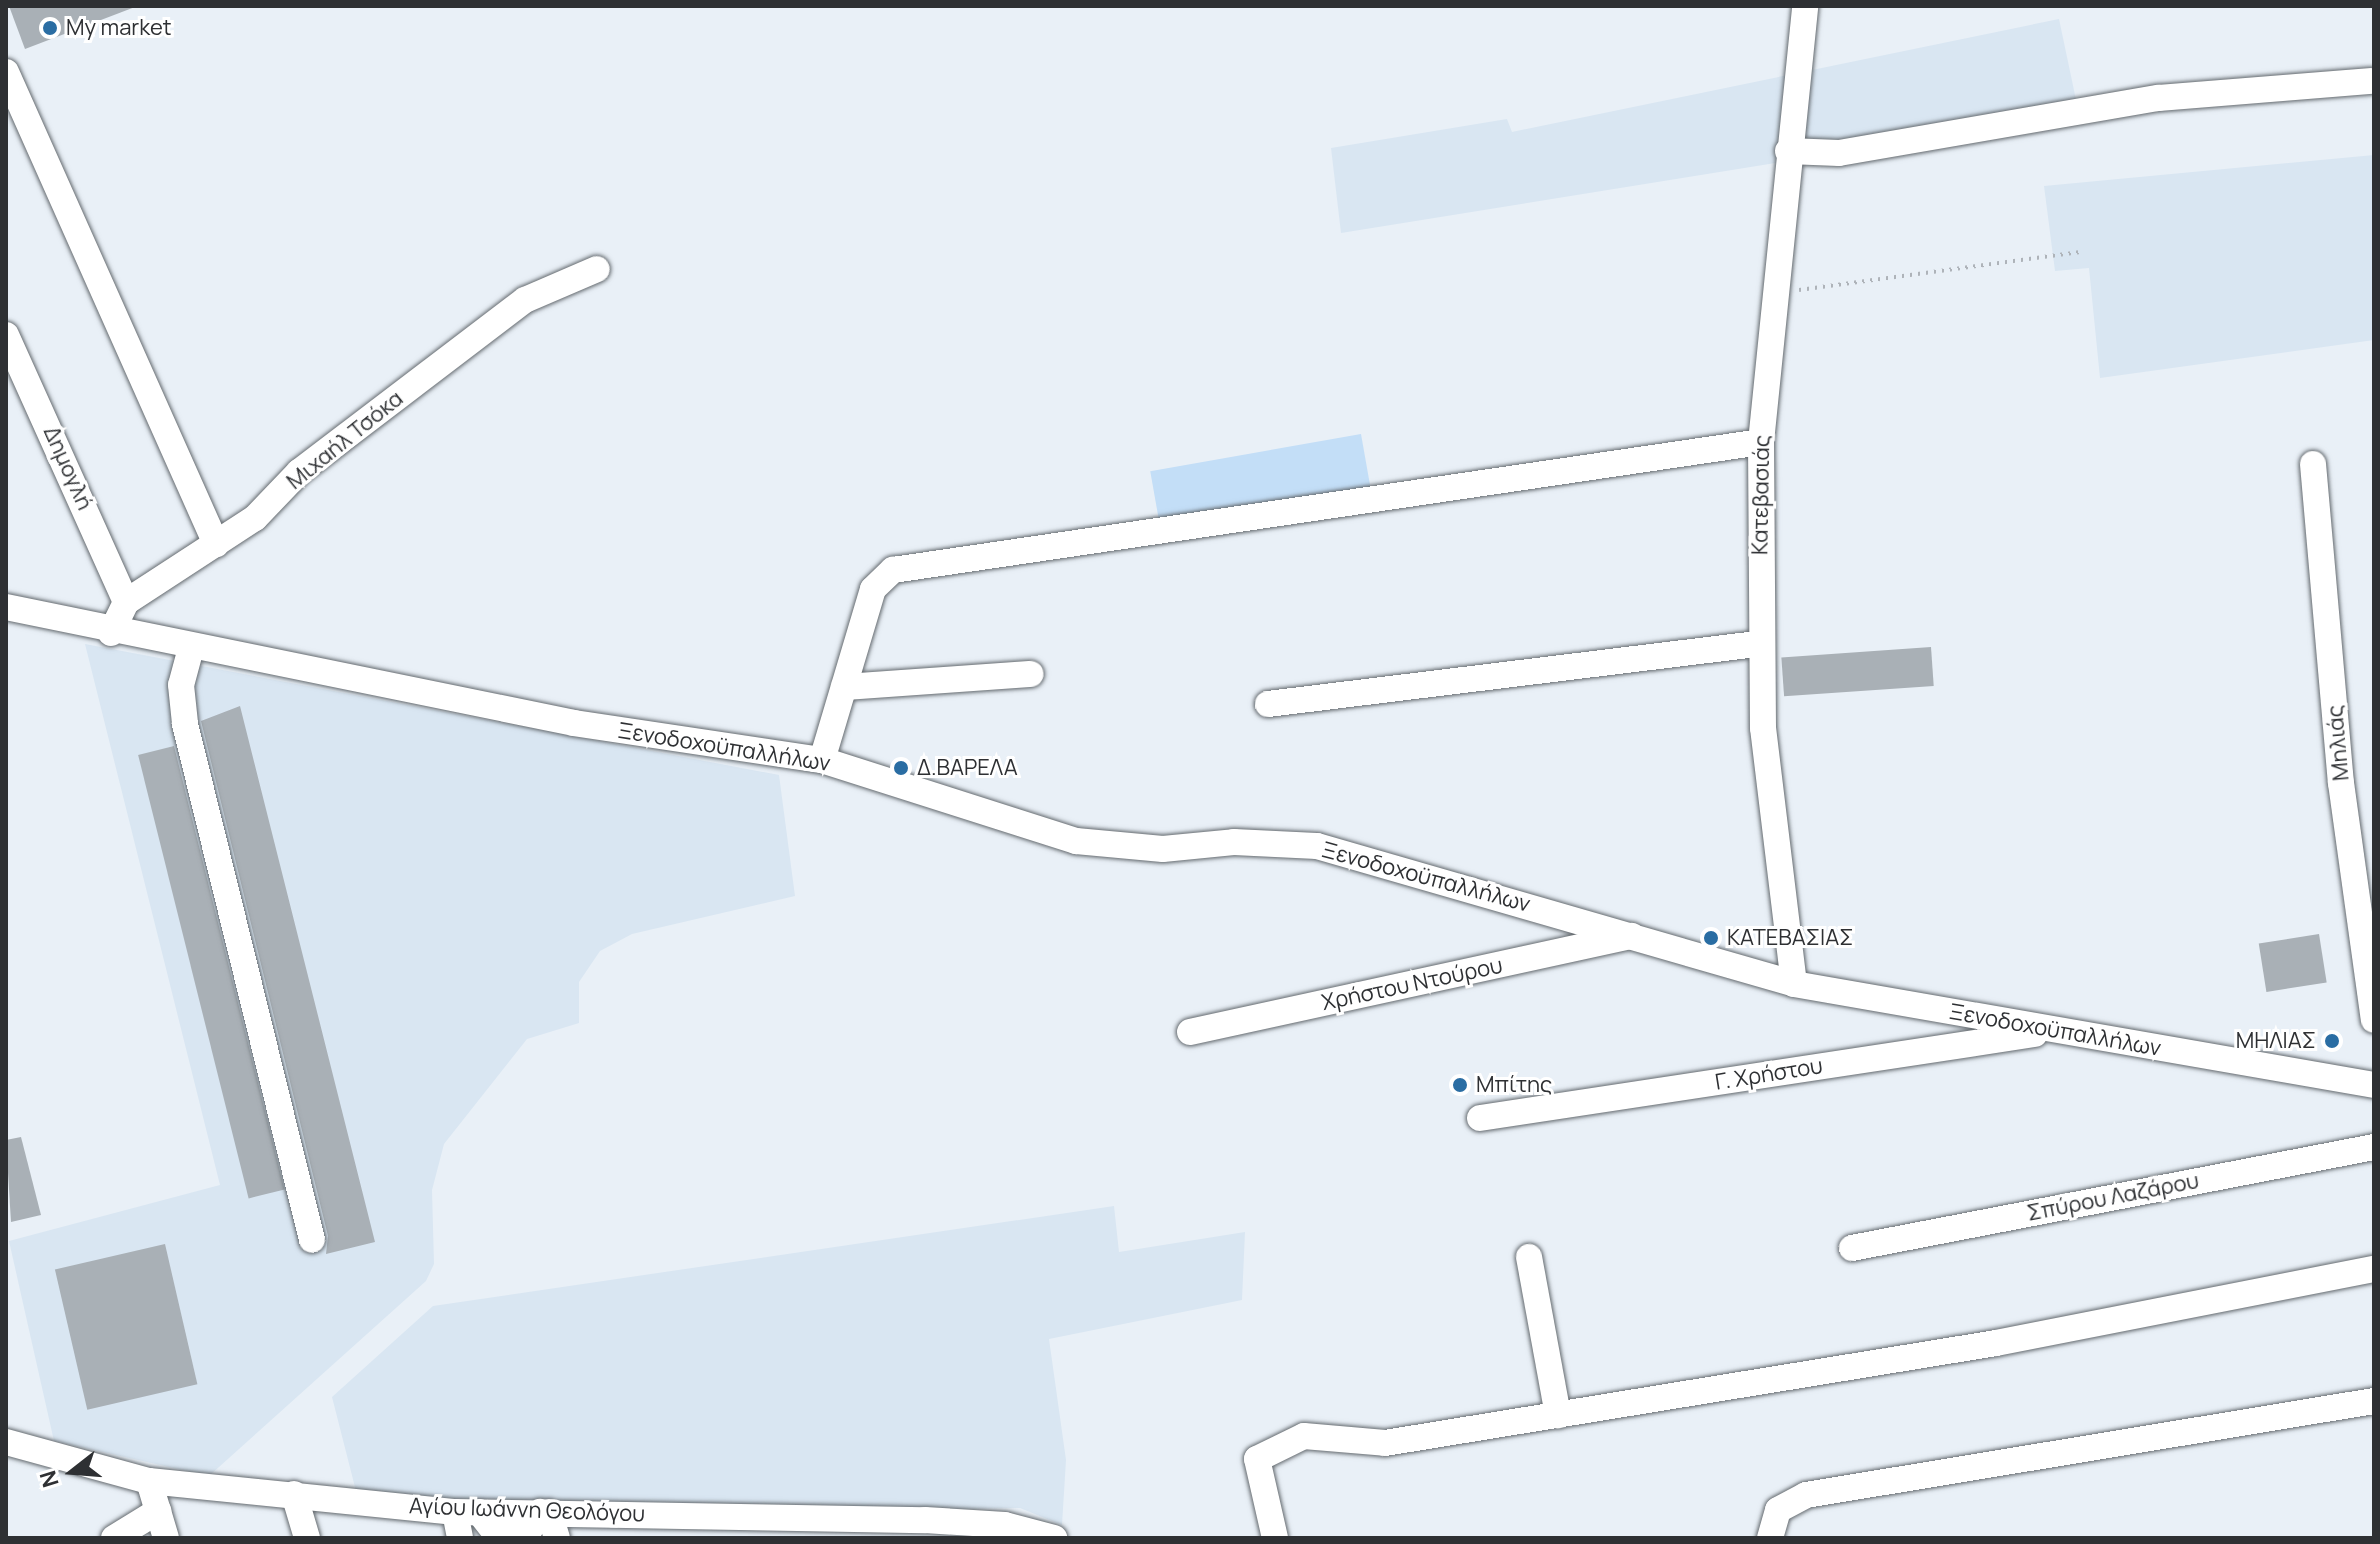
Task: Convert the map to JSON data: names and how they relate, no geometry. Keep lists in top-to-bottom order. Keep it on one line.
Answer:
{"streets":{"street":["Μιχαήλ Τσόκα","Δημογλή","Κατεβασιάς","Μηλιάς","Ξενοδοχοϋπαλλήλων","Χρήστου Ντούρου","Γ. Χρήστου","Σπύρου Λαζάρου","Αγίου Ιωάννη Θεολόγου"]},"crossings":[["Μιχαήλ Τσόκα","Δημογλή"],["Κατεβασιάς","Ξενοδοχοϋπαλλήλων"],["Ξενοδοχοϋπαλλήλων","Χρήστου Ντούρου"],["Ξενοδοχοϋπαλλήλων","Γ. Χρήστου"]],"places":["My market","Δ.ΒΑΡΕΛΑ","ΚΑΤΕΒΑΣΙΑΣ","ΜΗΛΙΑΣ","Μπίτης"],"north":"left"}
